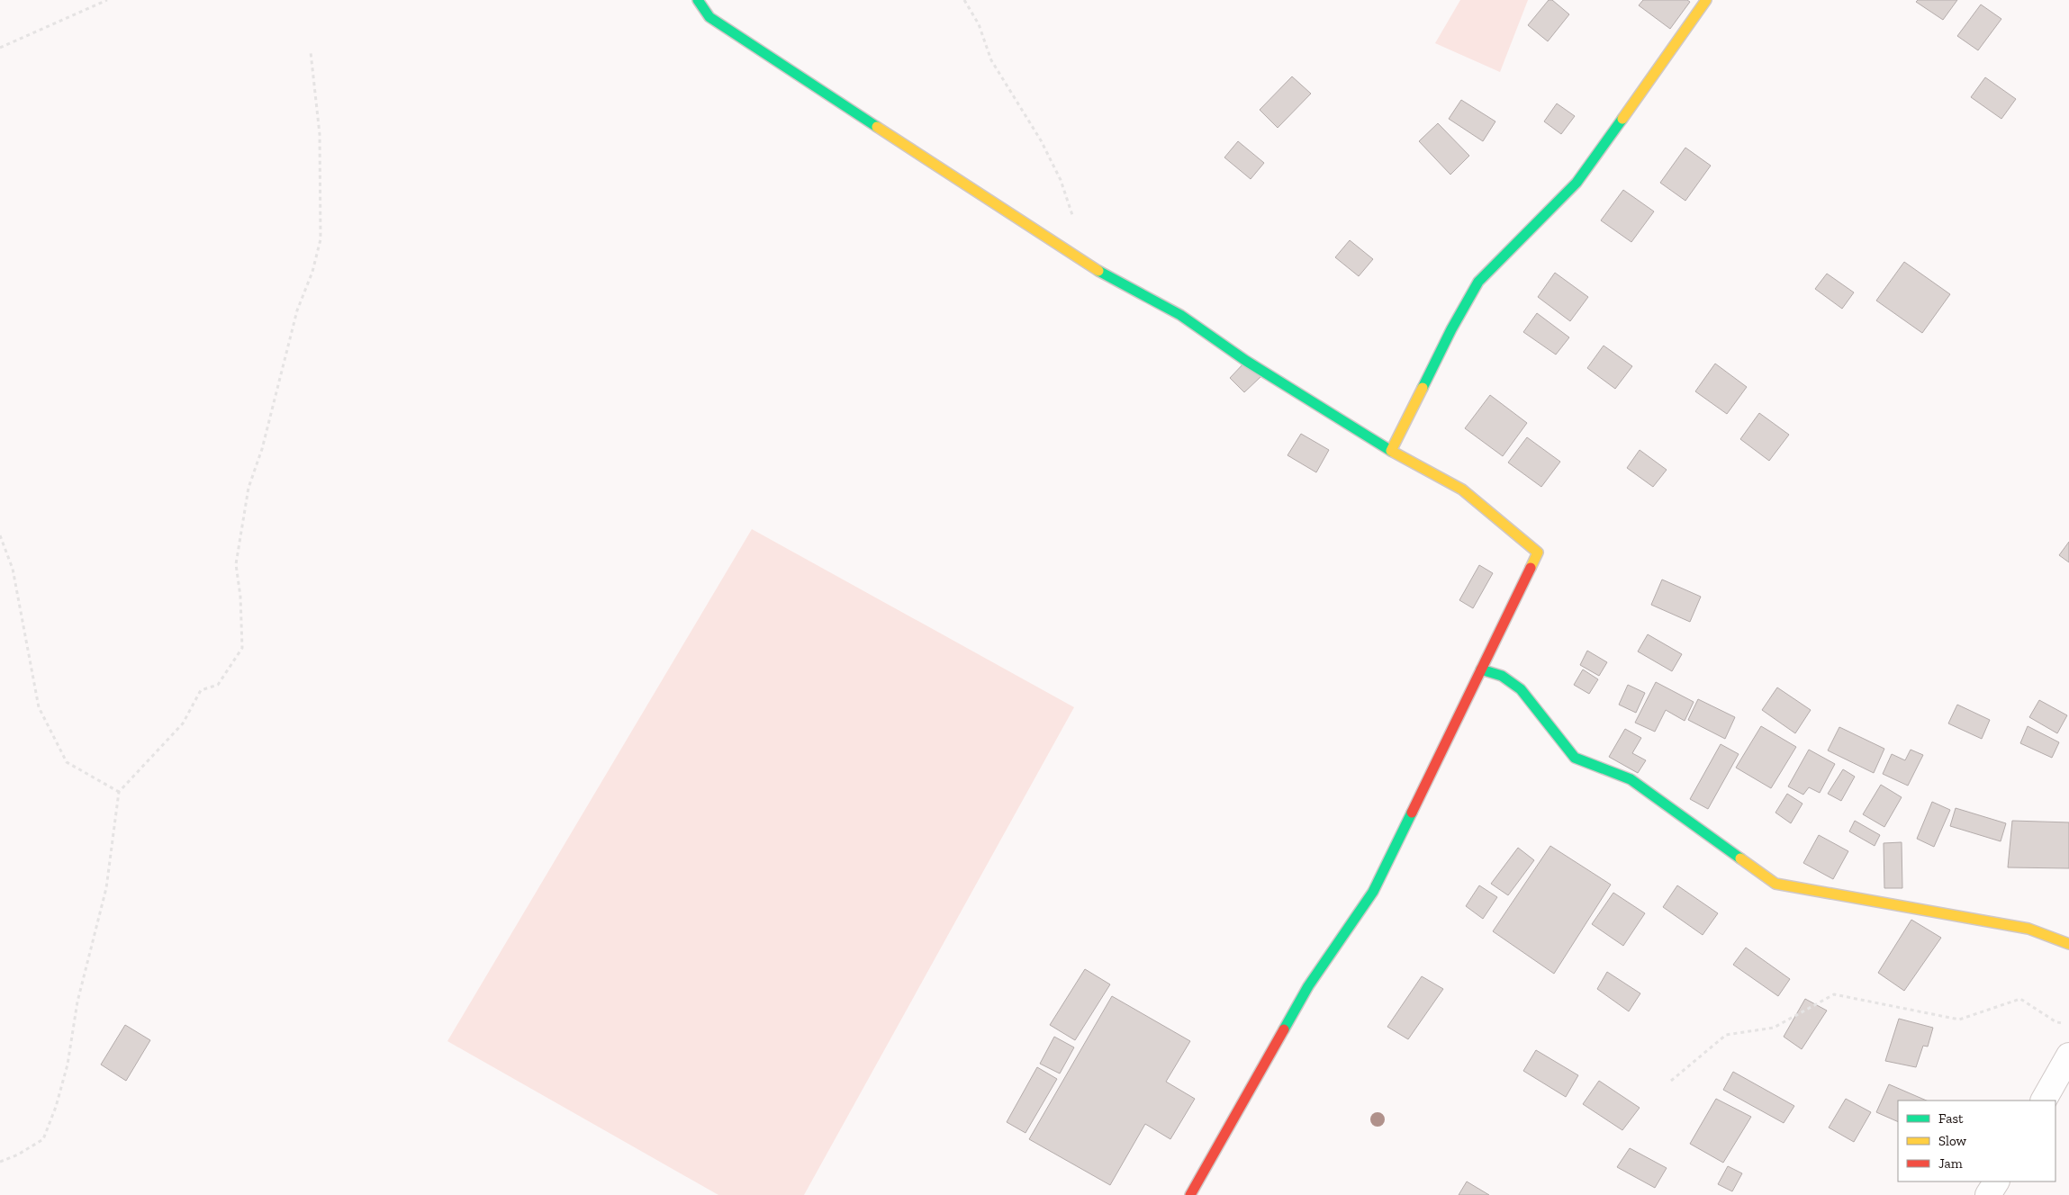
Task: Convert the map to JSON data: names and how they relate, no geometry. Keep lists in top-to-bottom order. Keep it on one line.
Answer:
{"legend":["Fast","Slow","Jam"]}
